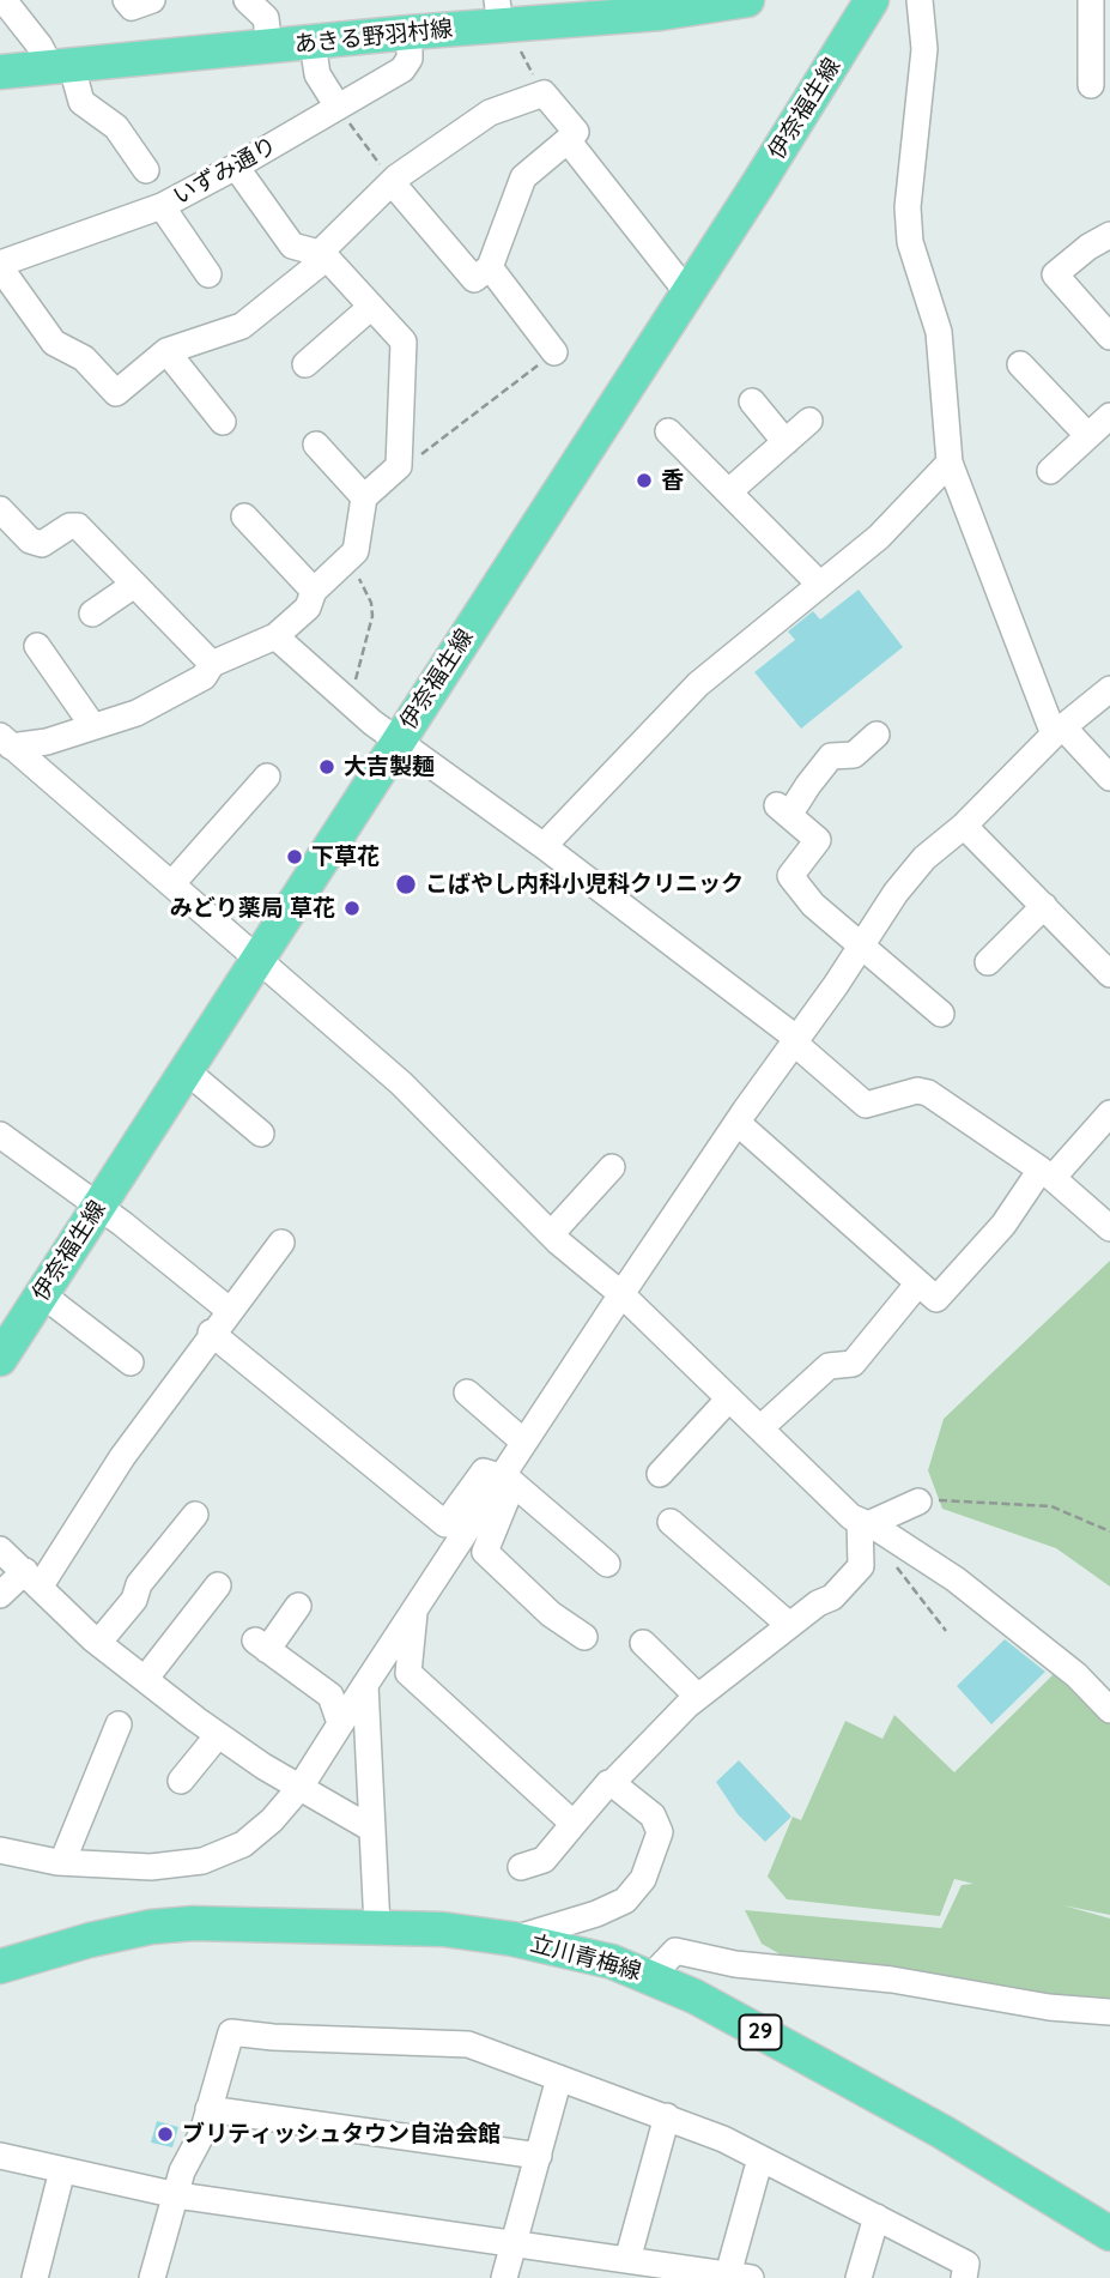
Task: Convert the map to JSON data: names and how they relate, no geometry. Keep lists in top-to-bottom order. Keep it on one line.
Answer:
{"streets":{"main road":["あきる野羽村線","伊奈福生線","立川青梅線","29"],"street":["いずみ通り"]},"crossings":[["あきる野羽村線","いずみ通り"]],"places":["香","大吉製麺","下草花","こばやし内科小児科クリニック","みどり薬局 草花","ブリティッシュタウン自治会館"]}
